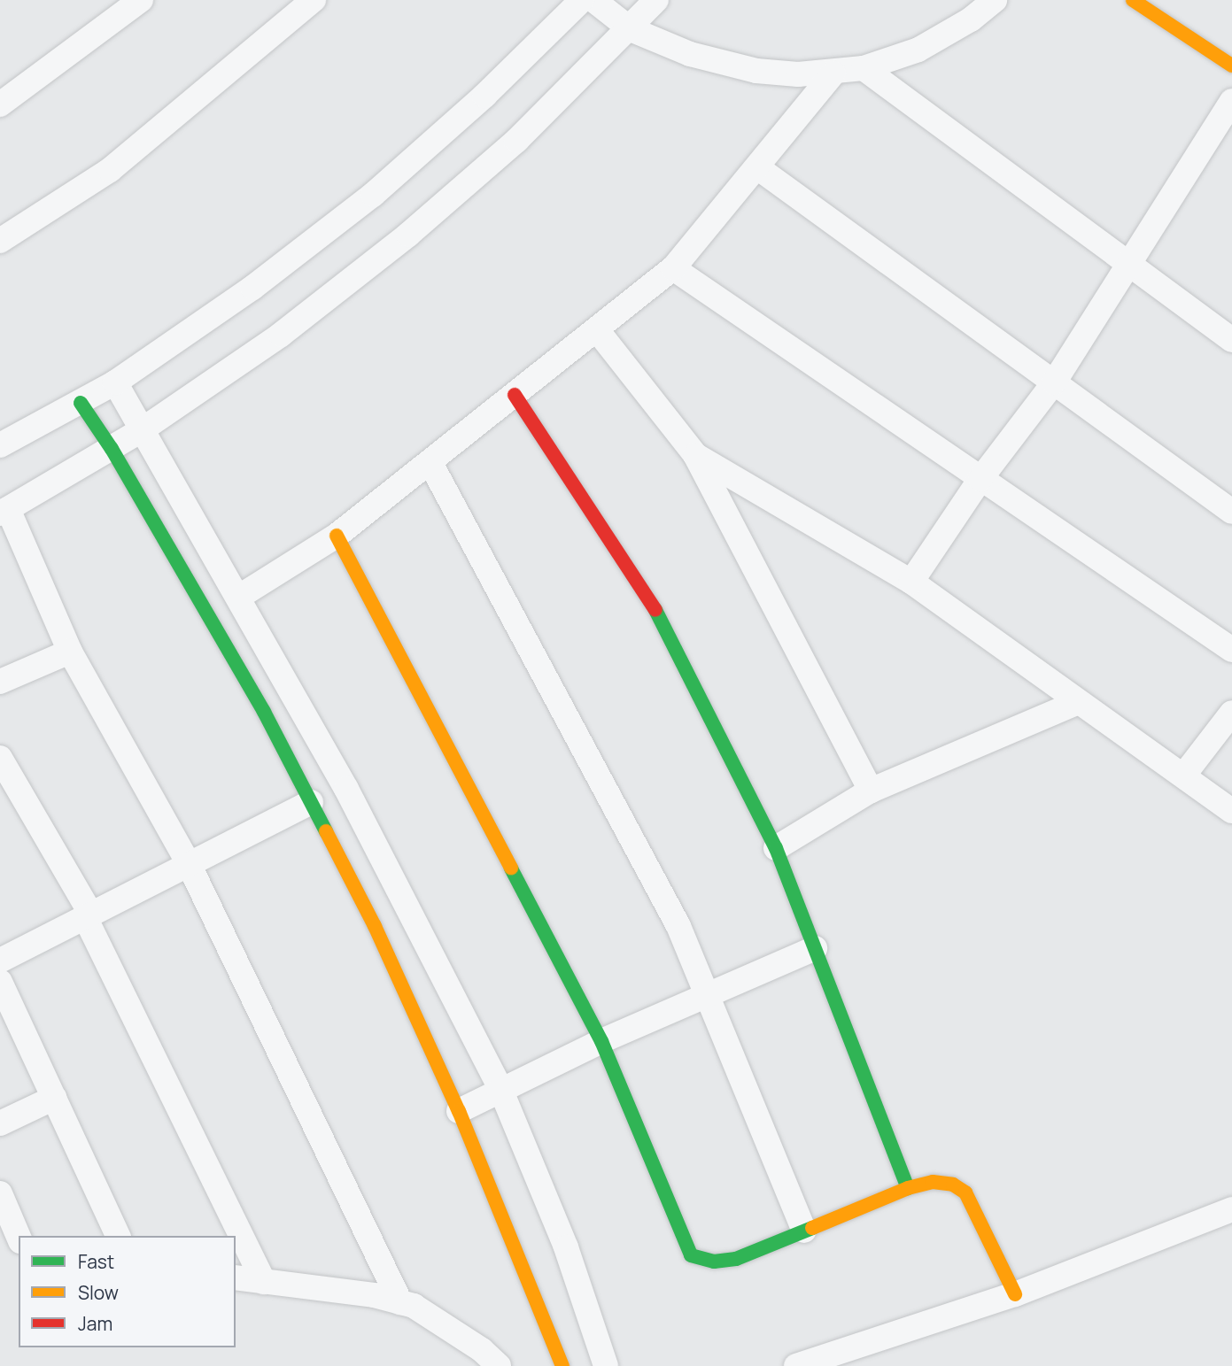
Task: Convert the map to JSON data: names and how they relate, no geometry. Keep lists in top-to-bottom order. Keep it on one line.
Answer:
{"legend":["Fast","Slow","Jam"]}
